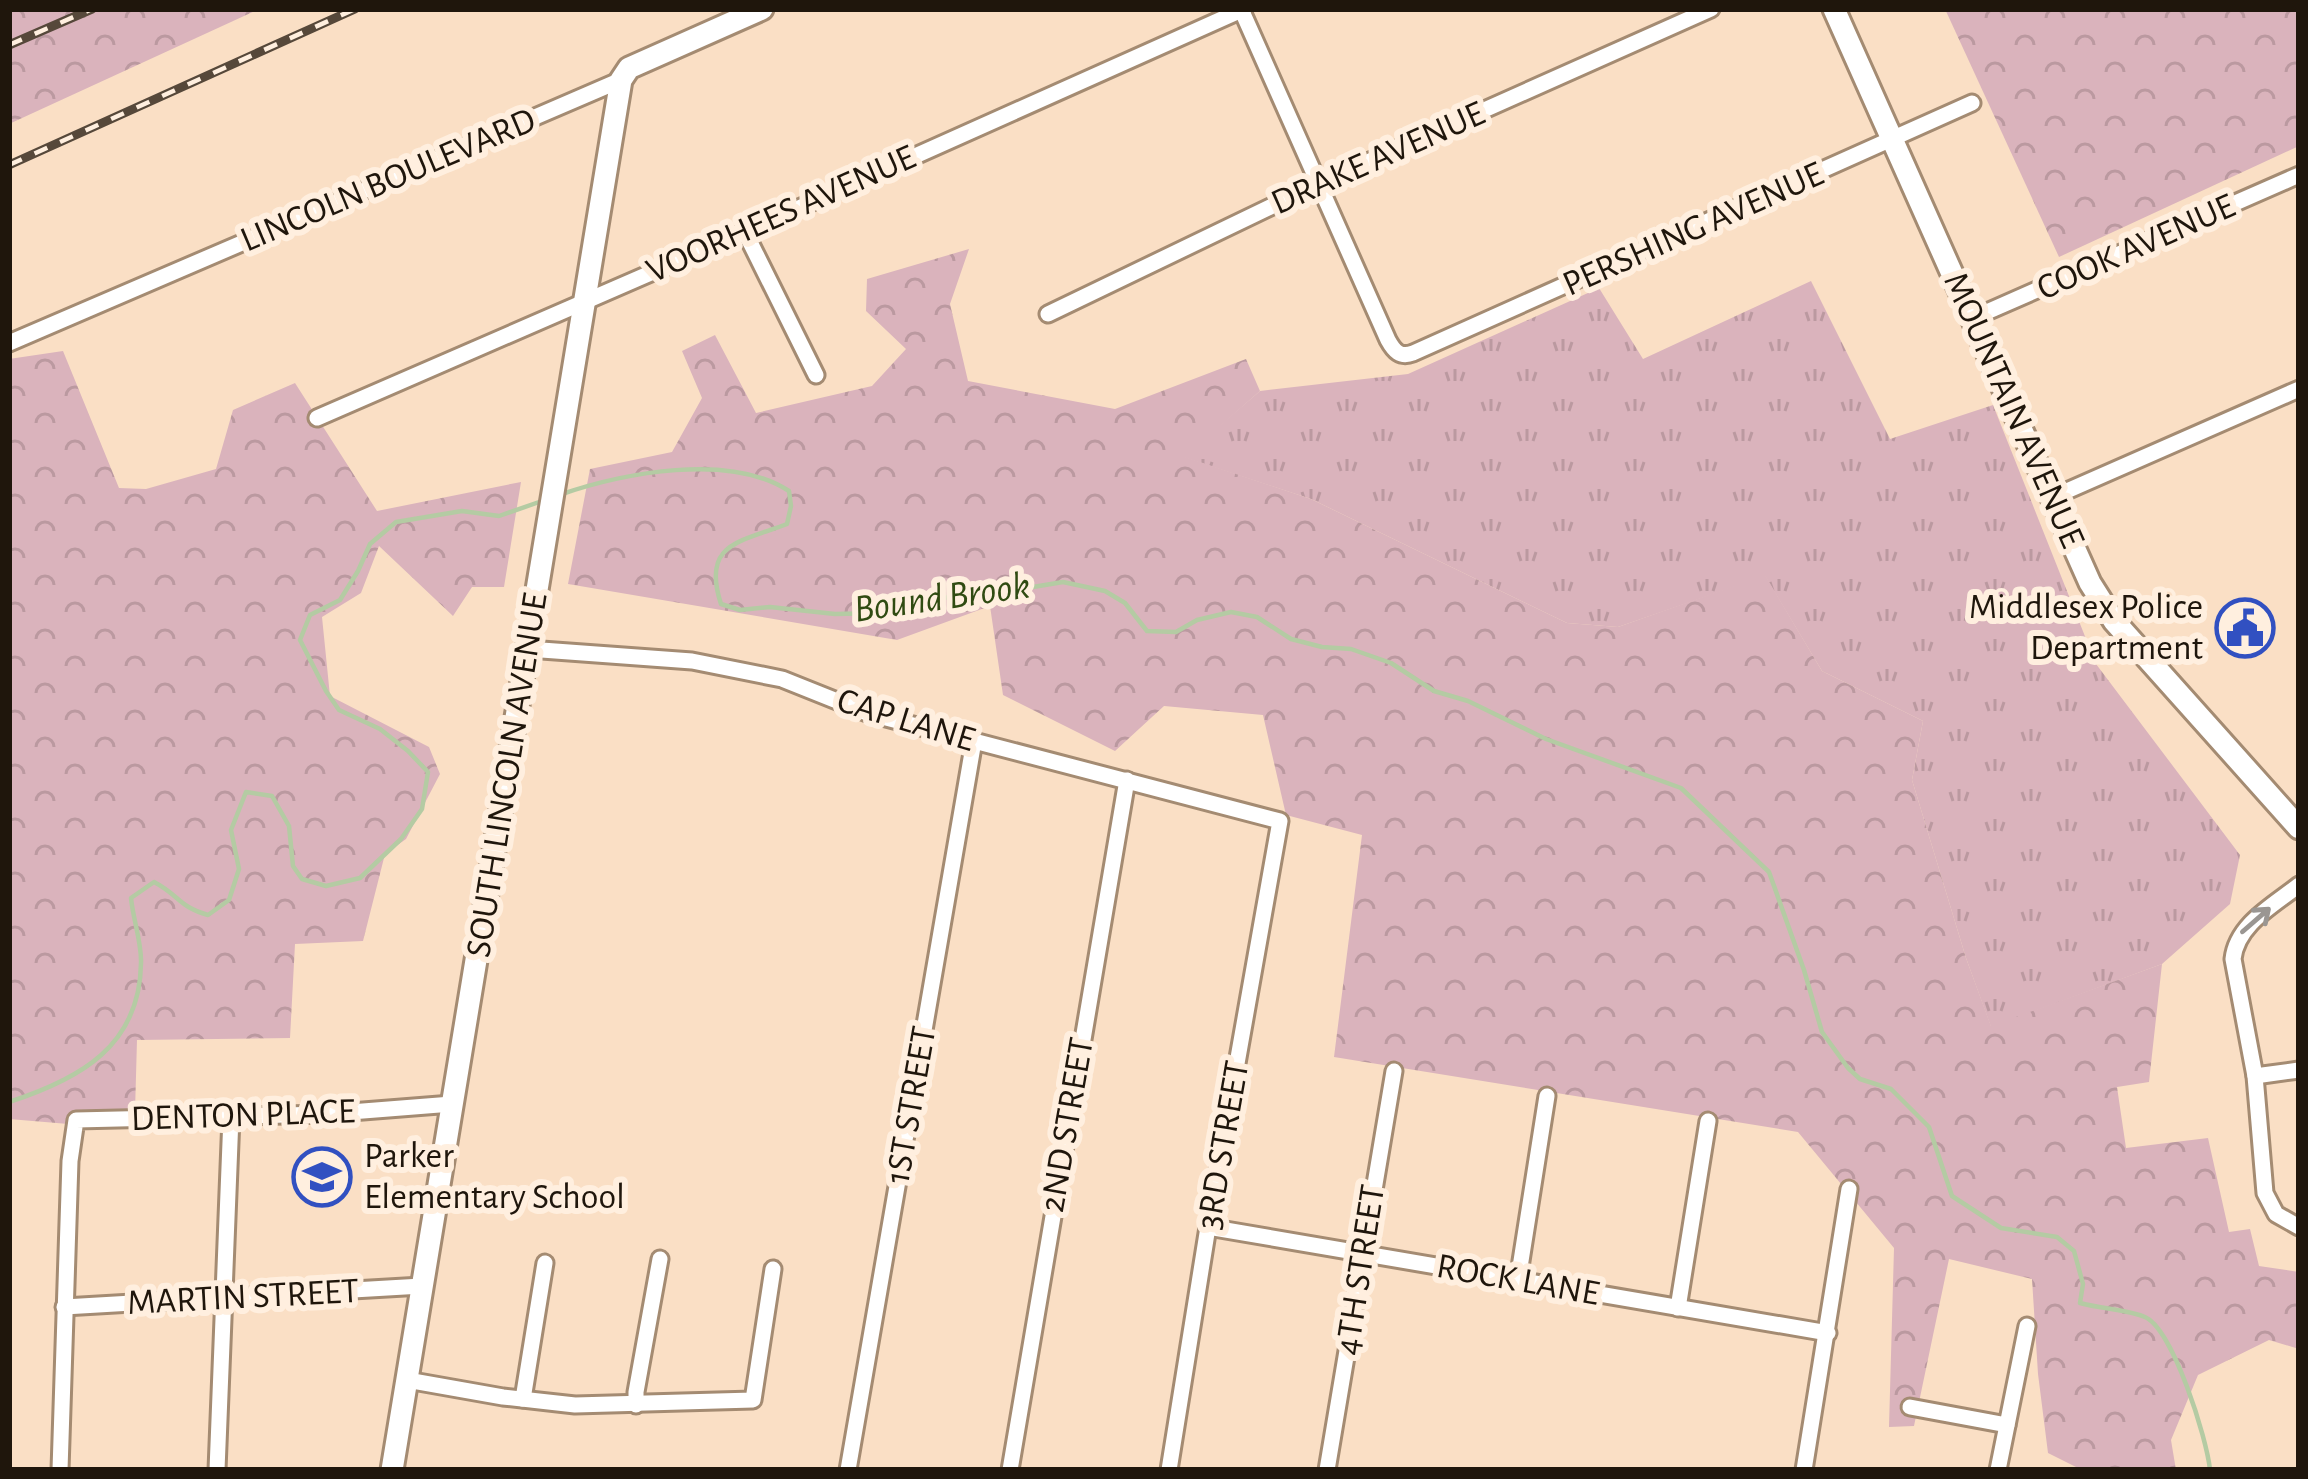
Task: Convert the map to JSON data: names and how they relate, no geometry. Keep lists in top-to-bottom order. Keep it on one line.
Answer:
{"streets":{"street":["DRAKE AVENUE","LINCOLN BOULEVARD","VOORHEES AVENUE","PERSHING AVENUE","COOK AVENUE","MOUNTAIN AVENUE","CAP LANE","SOUTH LINCOLN AVENUE","1ST STREET","DENTON PLACE","2ND STREET","3RD STREET","4TH STREET","ROCK LANE","MARTIN STREET"]},"crossings":[["DRAKE AVENUE","PERSHING AVENUE"],["LINCOLN BOULEVARD","SOUTH LINCOLN AVENUE"],["VOORHEES AVENUE","SOUTH LINCOLN AVENUE"],["PERSHING AVENUE","MOUNTAIN AVENUE"],["COOK AVENUE","MOUNTAIN AVENUE"],["CAP LANE","SOUTH LINCOLN AVENUE"],["CAP LANE","1ST STREET"],["CAP LANE","2ND STREET"],["CAP LANE","3RD STREET"],["SOUTH LINCOLN AVENUE","DENTON PLACE"],["SOUTH LINCOLN AVENUE","MARTIN STREET"],["DENTON PLACE","MARTIN STREET"],["3RD STREET","ROCK LANE"],["4TH STREET","ROCK LANE"]],"water":["Bound Brook"],"places":{"public building":["Middlesex Police Department"],"school or university":["Parker Elementary School"]}}
